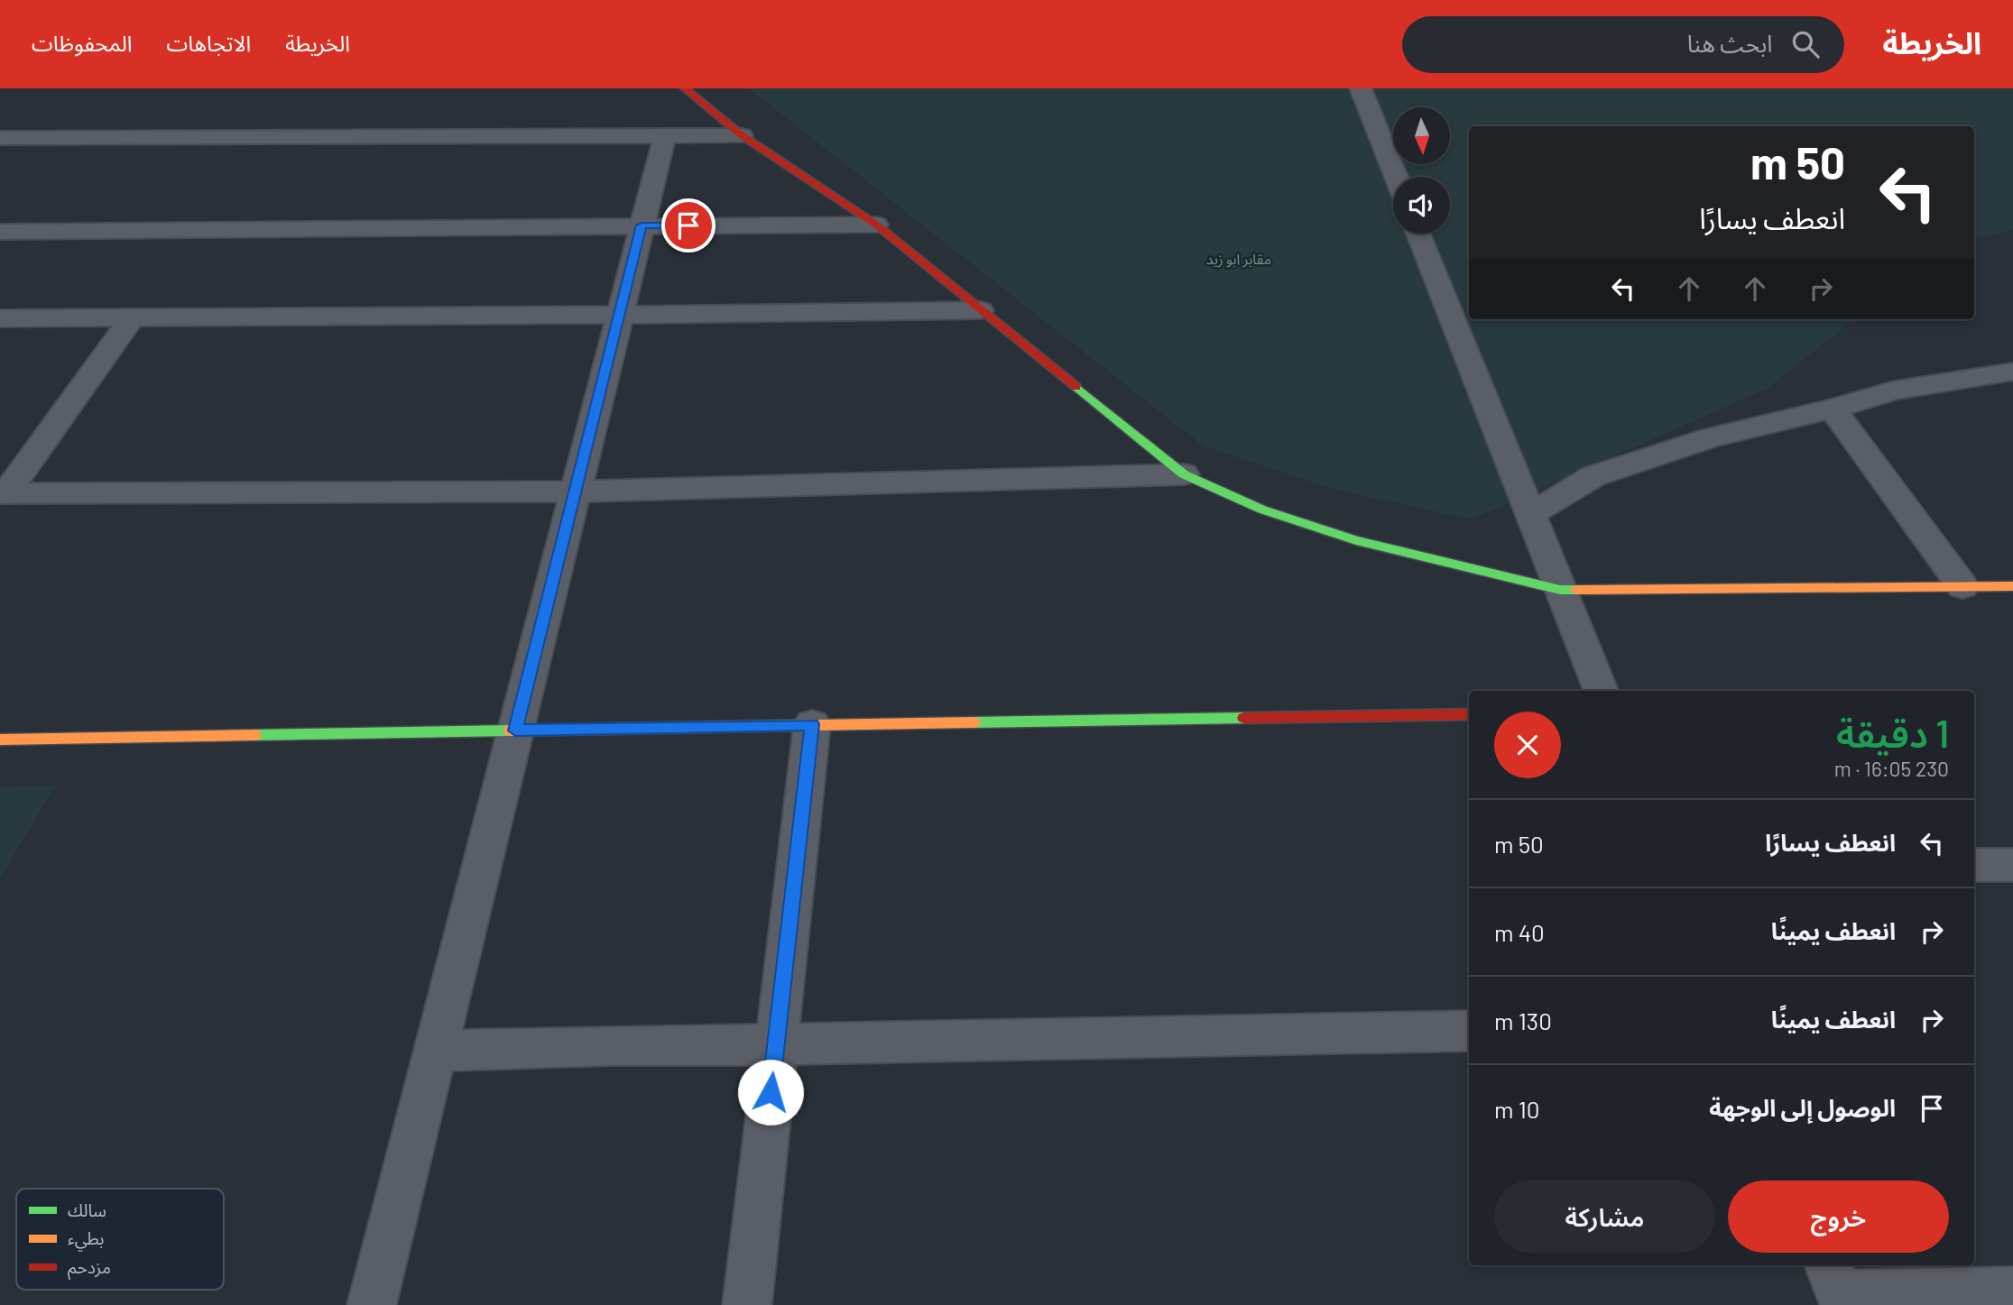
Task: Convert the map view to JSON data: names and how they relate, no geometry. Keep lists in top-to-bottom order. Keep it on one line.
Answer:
{"parks":["مقابر ابو زيد"],"legend":["سالك","بطيء","مزدحم"],"north":"bottom","page":{"header":"الخريطة","search":"ابحث هنا","nav":["الخريطة","الاتجاهات","المحفوظات"],"turn":["50 m","انعطف يسارًا"],"heading":["1 دقيقة","230 m · 16:05"],"list":[{"name":"انعطف يسارًا","value":"50 m"},{"name":"انعطف يمينًا","value":"40 m"},{"name":"انعطف يمينًا","value":"130 m"},{"name":"الوصول إلى الوجهة","value":"10 m"}],"buttons":["خروج","مشاركة"]}}
